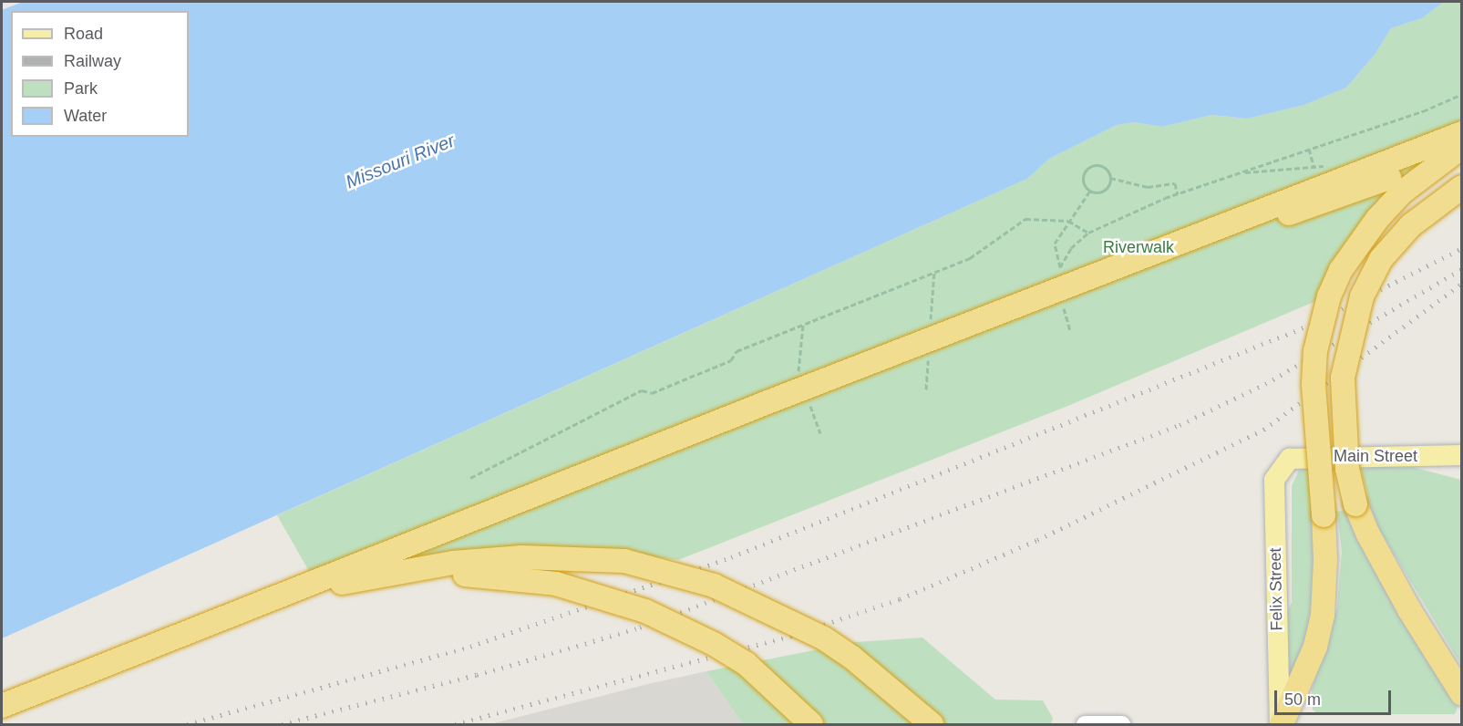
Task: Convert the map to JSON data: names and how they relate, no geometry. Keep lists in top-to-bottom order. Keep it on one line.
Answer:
{"streets":{"main road":["Main Street","Felix Street"]},"crossings":[["Main Street","Felix Street"]],"water":["Missouri River"],"parks":["Riverwalk"],"legend":["Road","Railway","Park","Water"],"scale_bar":"50 m"}
